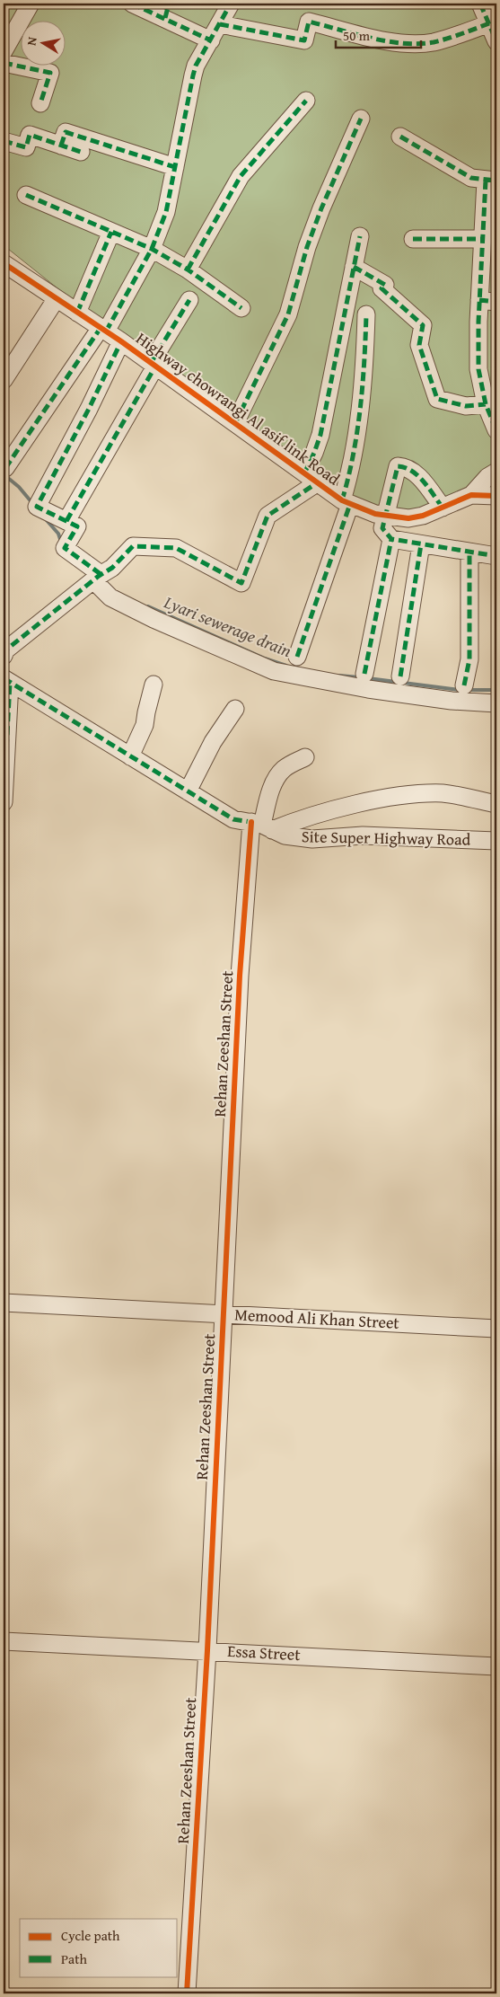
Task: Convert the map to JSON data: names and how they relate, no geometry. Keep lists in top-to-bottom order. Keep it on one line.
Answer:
{"streets":{"street":["Highway chowrangi Al asif link Road","Site Super Highway Road","Rehan Zeeshan Street","Memood Ali Khan Street","Essa Street"]},"crossings":[["Site Super Highway Road","Rehan Zeeshan Street"],["Rehan Zeeshan Street","Memood Ali Khan Street"],["Rehan Zeeshan Street","Essa Street"]],"water":["Lyari sewerage drain"],"legend":["Cycle path","Path"],"scale_bar":"50 m","north":"left"}
